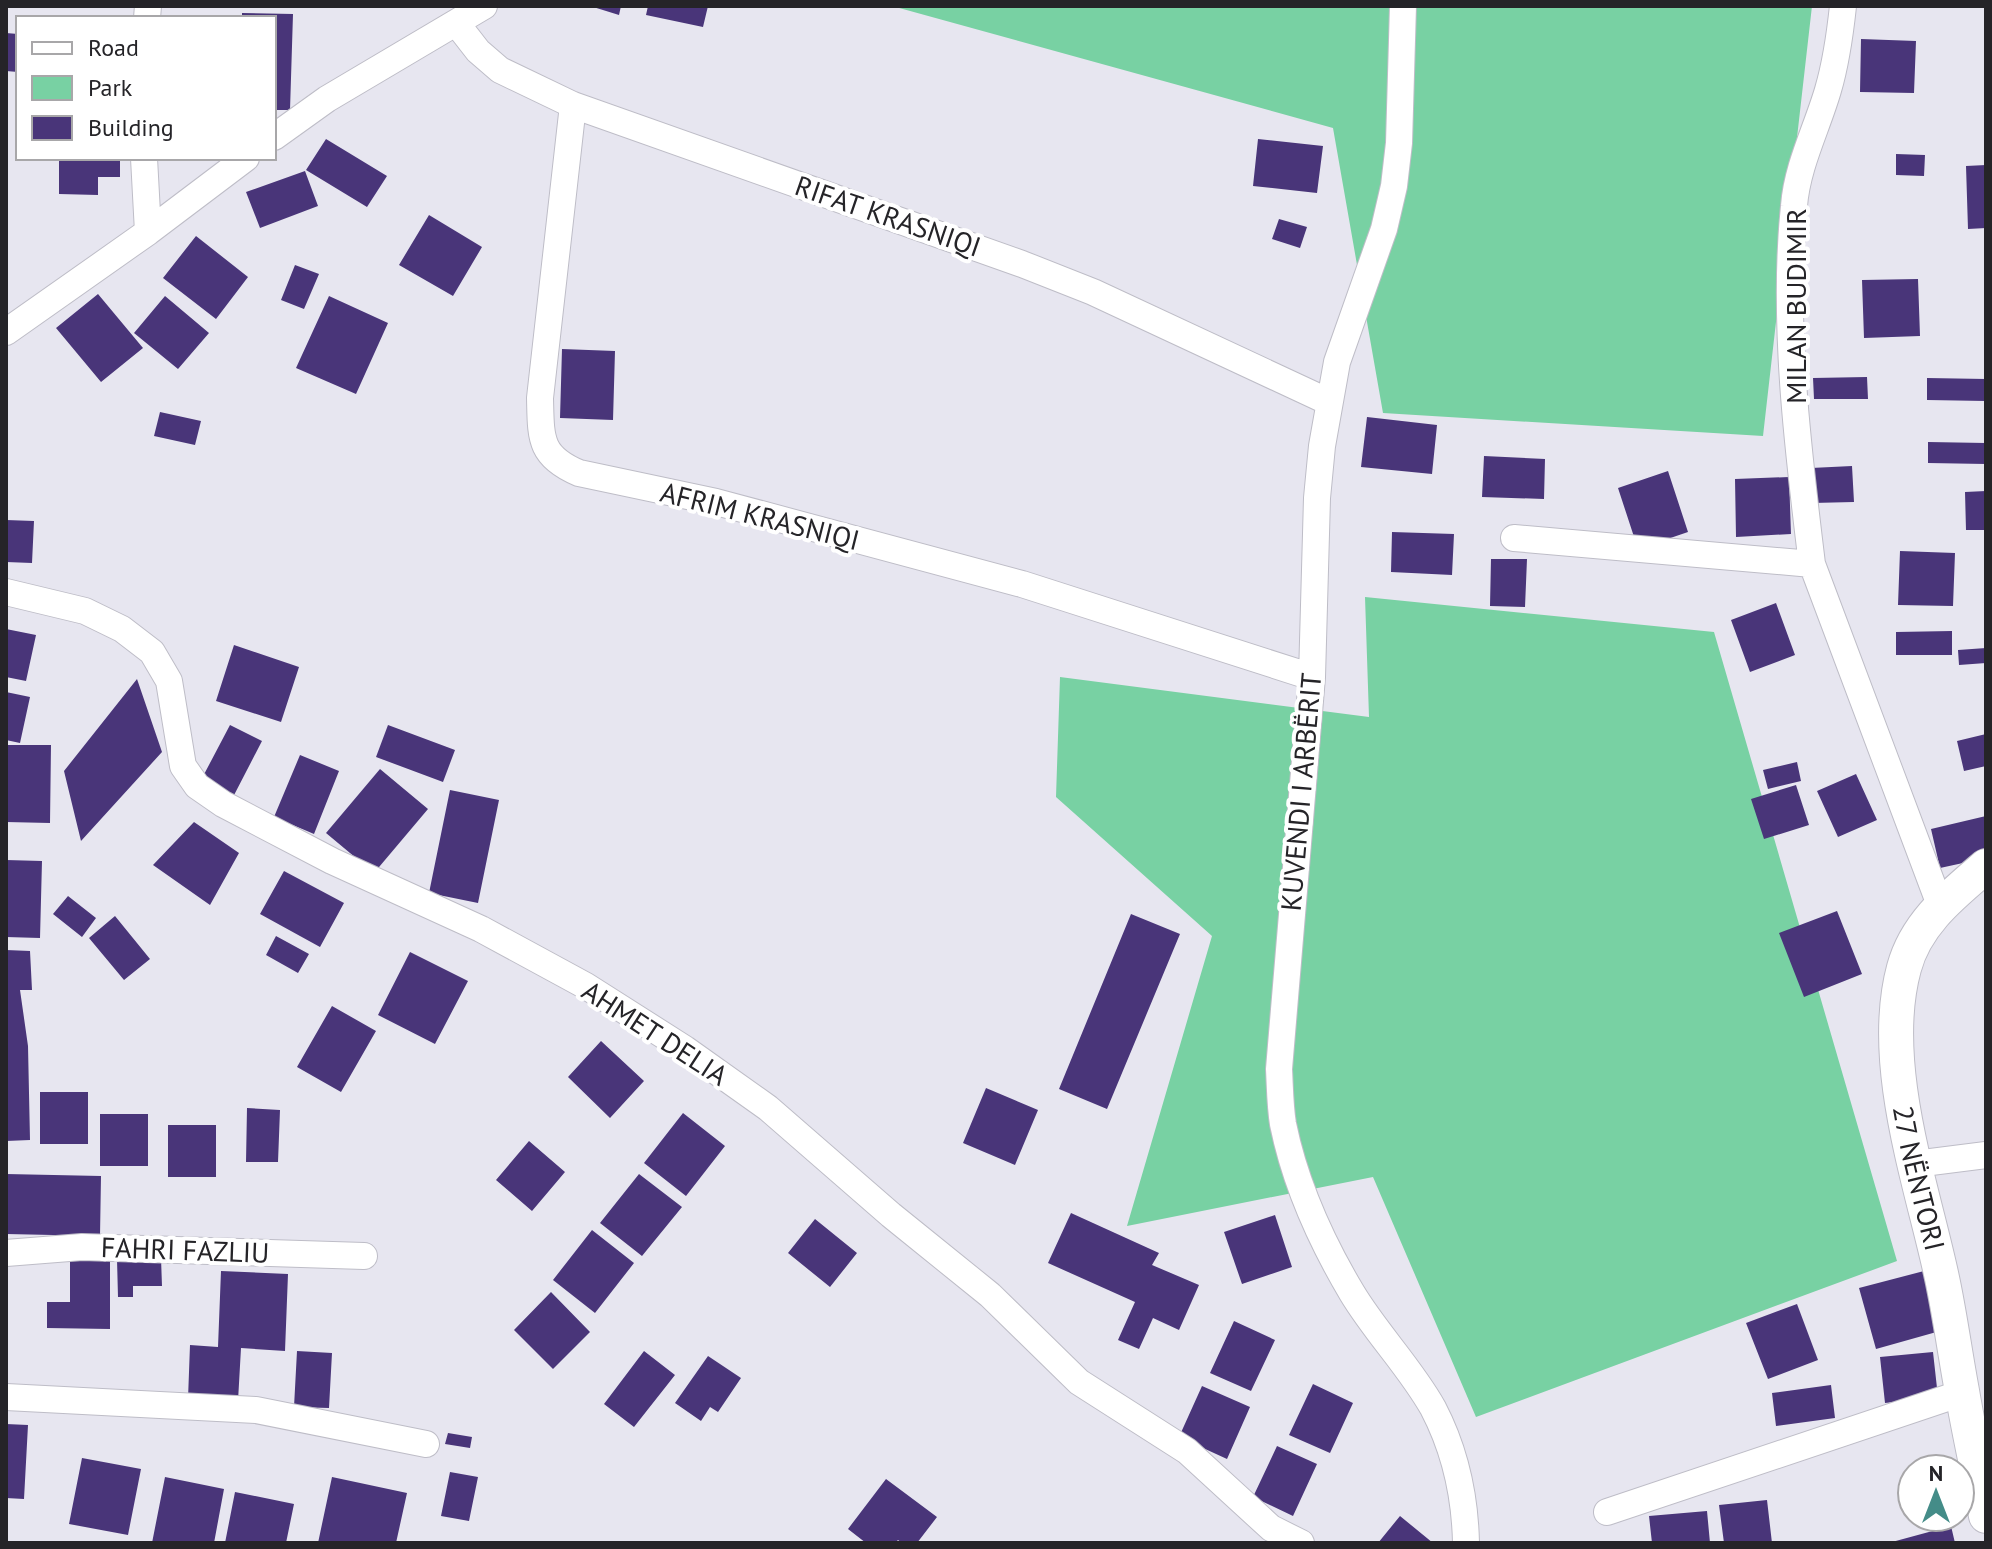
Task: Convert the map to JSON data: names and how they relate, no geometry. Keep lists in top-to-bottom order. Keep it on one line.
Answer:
{"streets":{"street":["RIFAT KRASNIQI","MILAN BUDIMIR","AFRIM KRASNIQI","KUVENDI I ARBËRIT","AHMET DELIA","27 NËNTORI","FAHRI FAZLIU"]},"crossings":[["RIFAT KRASNIQI","AFRIM KRASNIQI"],["RIFAT KRASNIQI","KUVENDI I ARBËRIT"],["MILAN BUDIMIR","27 NËNTORI"],["AFRIM KRASNIQI","KUVENDI I ARBËRIT"]],"legend":["Road","Park","Building"],"north":"top"}
